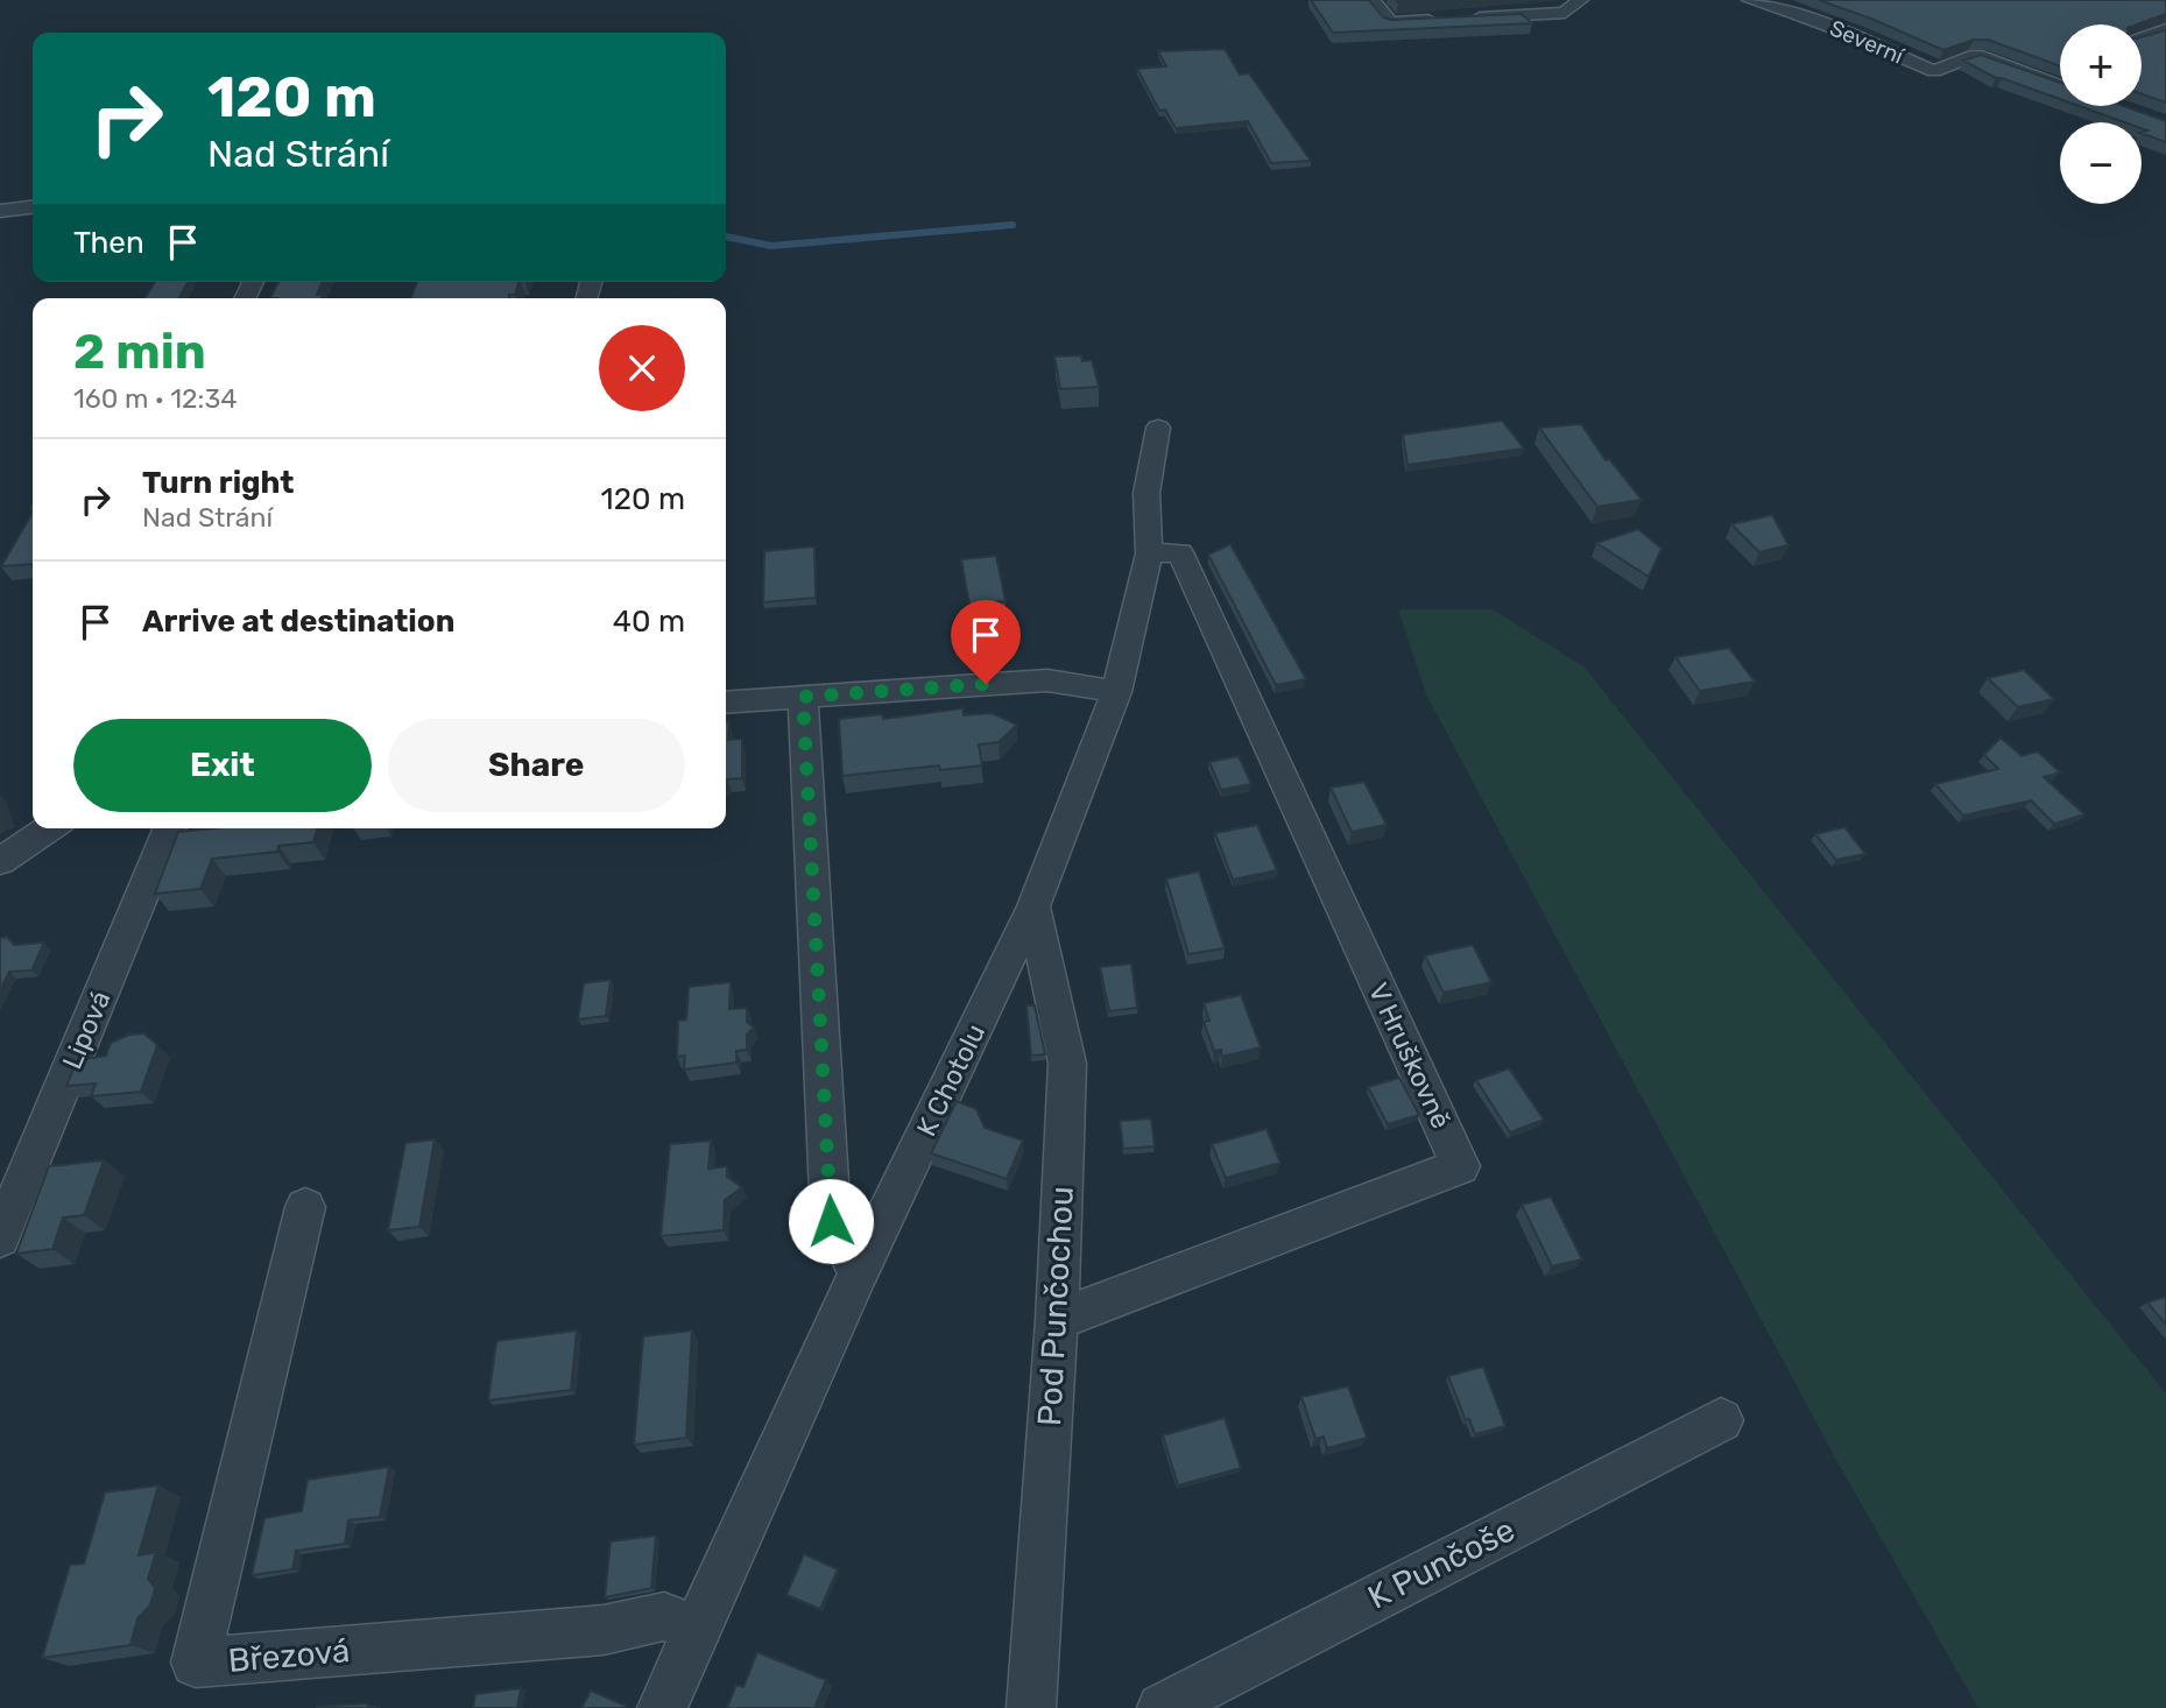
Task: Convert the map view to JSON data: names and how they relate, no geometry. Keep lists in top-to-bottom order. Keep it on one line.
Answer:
{"streets":{"street":["Severní","Lipová","V Hruškovně","K Chotolu","Pod Punčochou","K Punčoše","Březová"]},"crossings":[["V Hruškovně","K Chotolu"],["V Hruškovně","Pod Punčochou"],["K Chotolu","Pod Punčochou"],["K Chotolu","Březová"]],"page":{"map_buttons":["+","−"],"turn":["120 m","Nad Strání"],"then":"Then","heading":["2 min","160 m · 12:34"],"list":[{"name":"Turn right","note":"Nad Strání","value":"120 m"},{"name":"Arrive at destination","value":"40 m"}],"buttons":["Exit","Share"]}}
